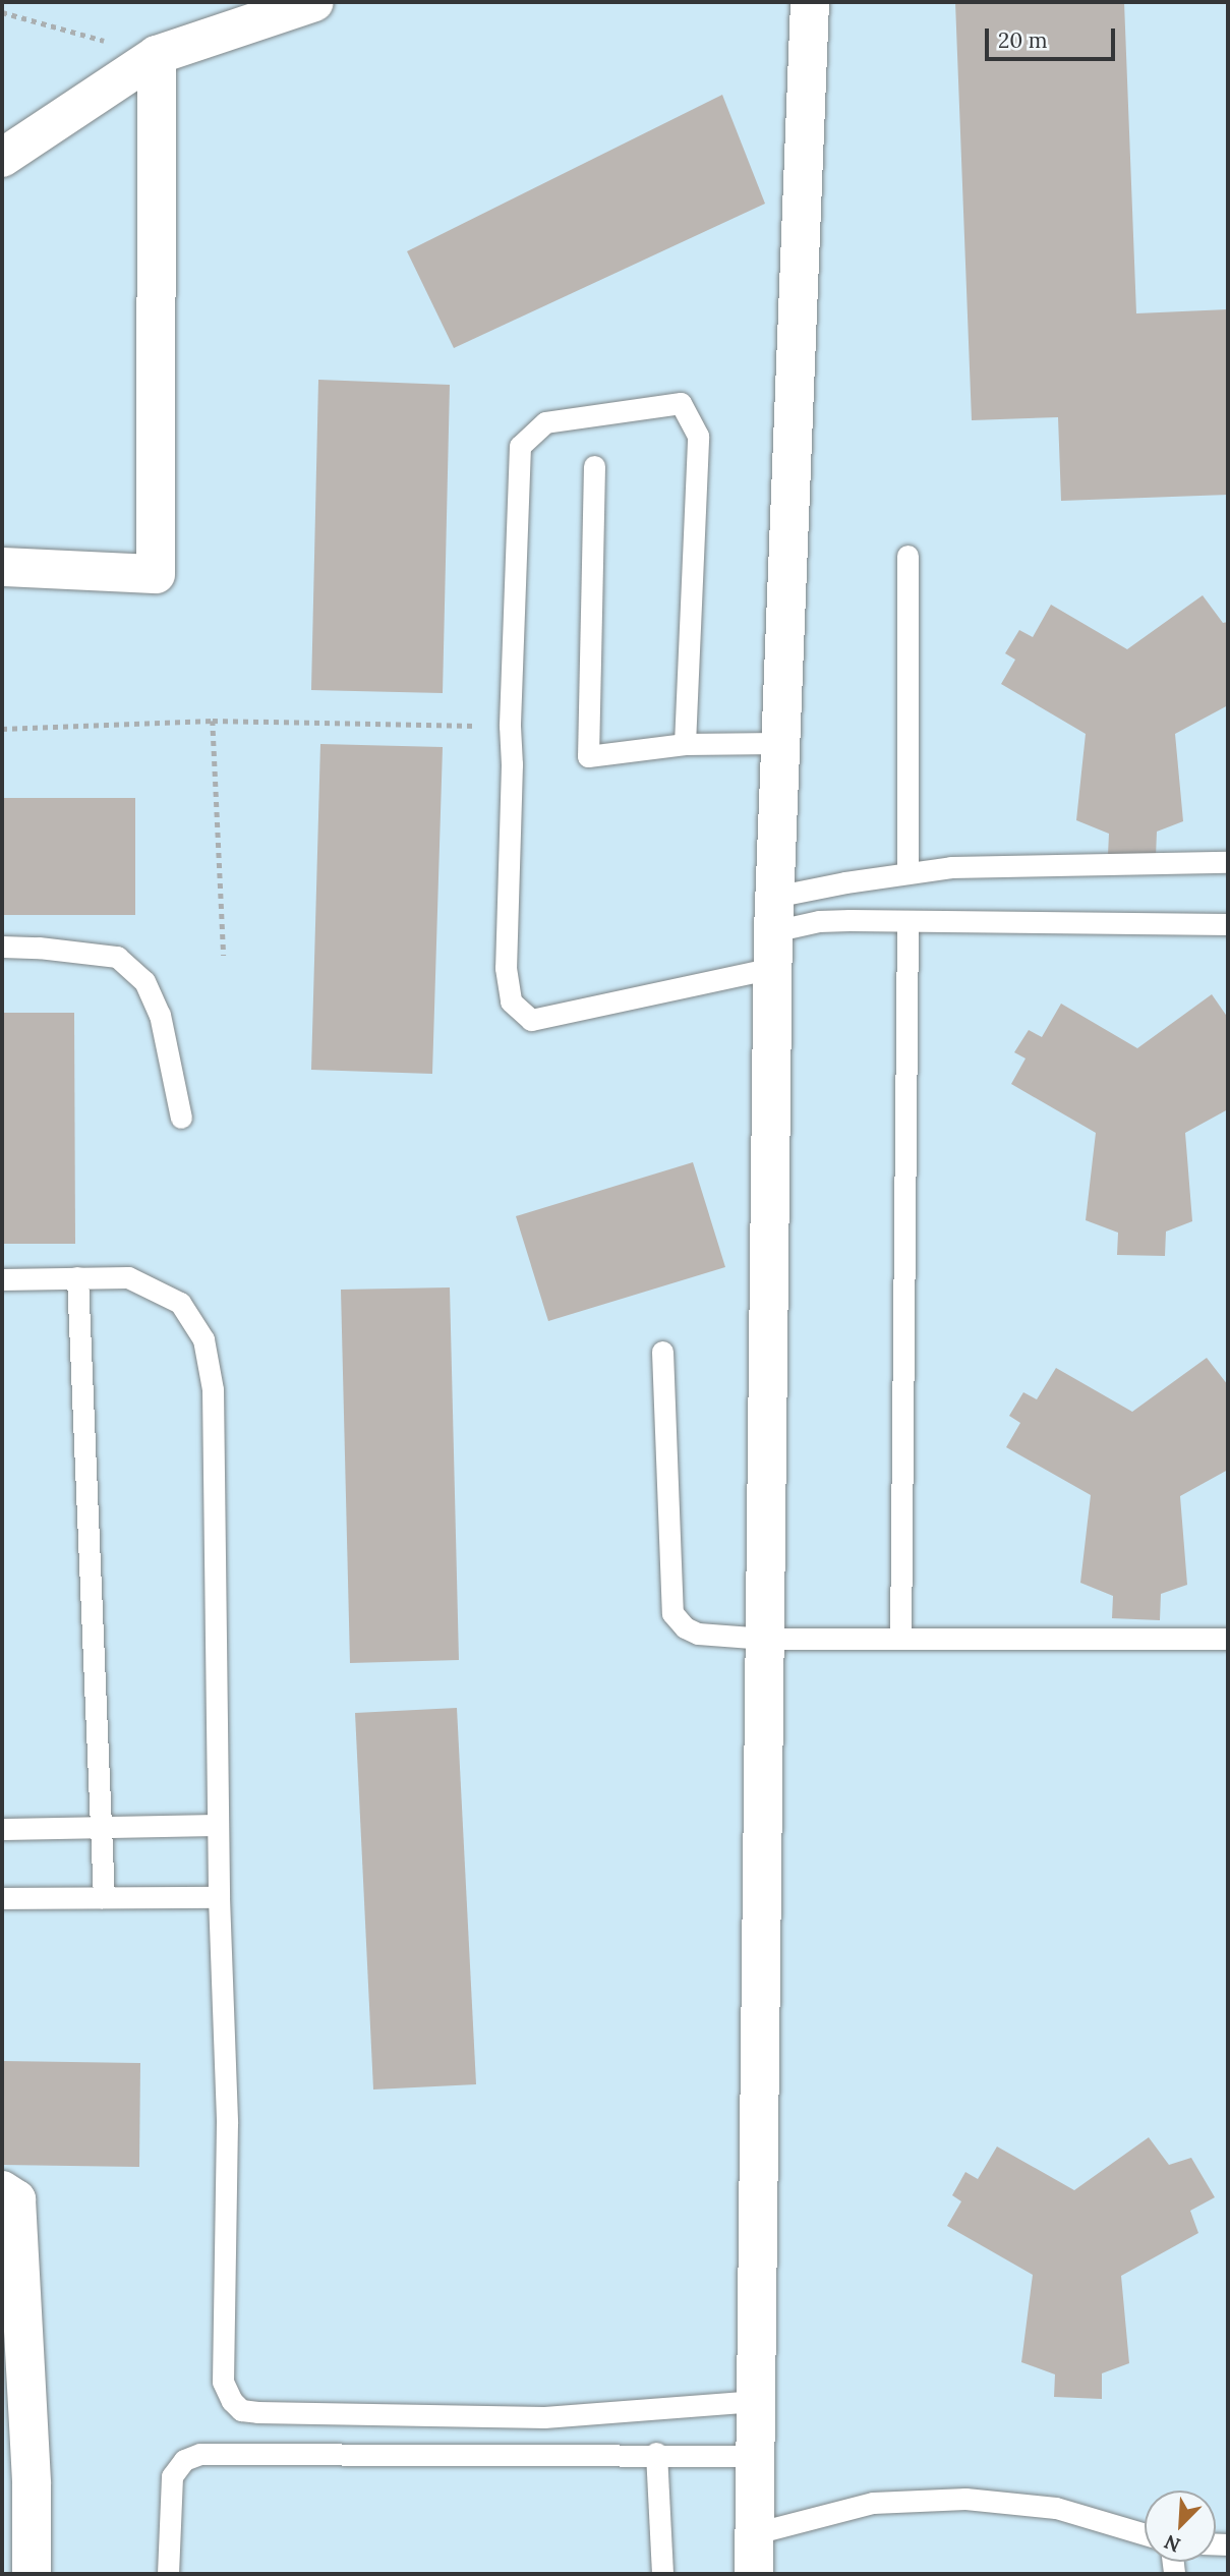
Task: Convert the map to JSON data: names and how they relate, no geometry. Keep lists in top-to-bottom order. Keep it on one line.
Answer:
{"scale_bar":"20 m","north":"bottom left"}
